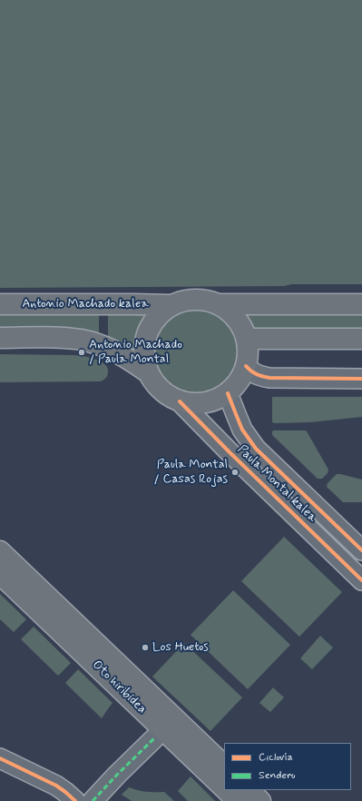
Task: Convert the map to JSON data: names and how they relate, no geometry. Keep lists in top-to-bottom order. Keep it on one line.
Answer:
{"streets":{"main road":["Antonio Machado kalea","Oto hiribidea"],"street":["Paula Montal kalea"]},"crossings":[["Antonio Machado kalea","Paula Montal kalea"]],"places":["Antonio Machado / Paula Montal","Paula Montal / Casas Rojas","Los Huetos"],"legend":["Ciclovía","Sendero"]}
